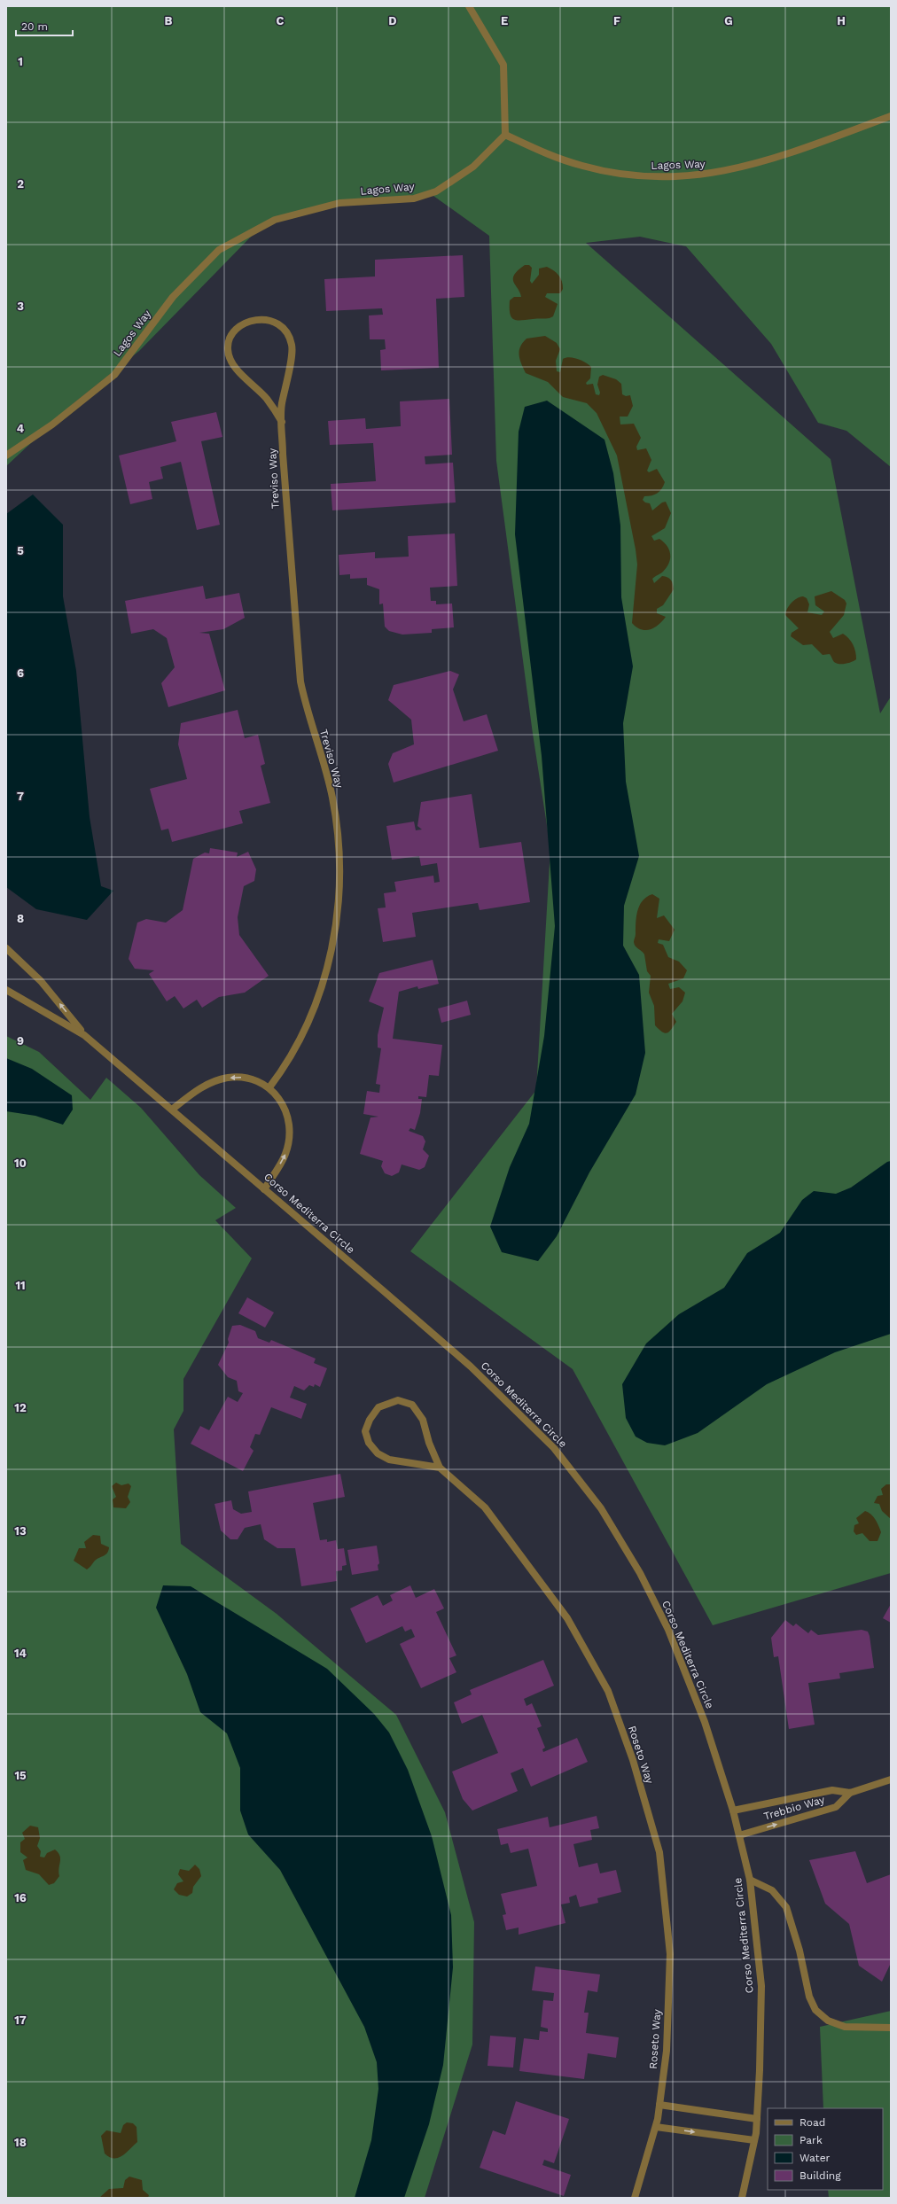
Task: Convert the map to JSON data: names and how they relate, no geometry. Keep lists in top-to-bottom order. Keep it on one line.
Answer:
{"streets":{"street":["Lagos Way","Treviso Way","Corso Mediterra Circle","Roseto Way","Trebbio Way"]},"crossings":[["Corso Mediterra Circle","Trebbio Way"]],"legend":["Road","Park","Water","Building"],"scale_bar":"20 m","grid":{"columns":["B","C","D","E","F","G","H"],"rows":["1","2","3","4","5","6","7","8","9","10","11","12","13","14","15","16","17","18"]}}
